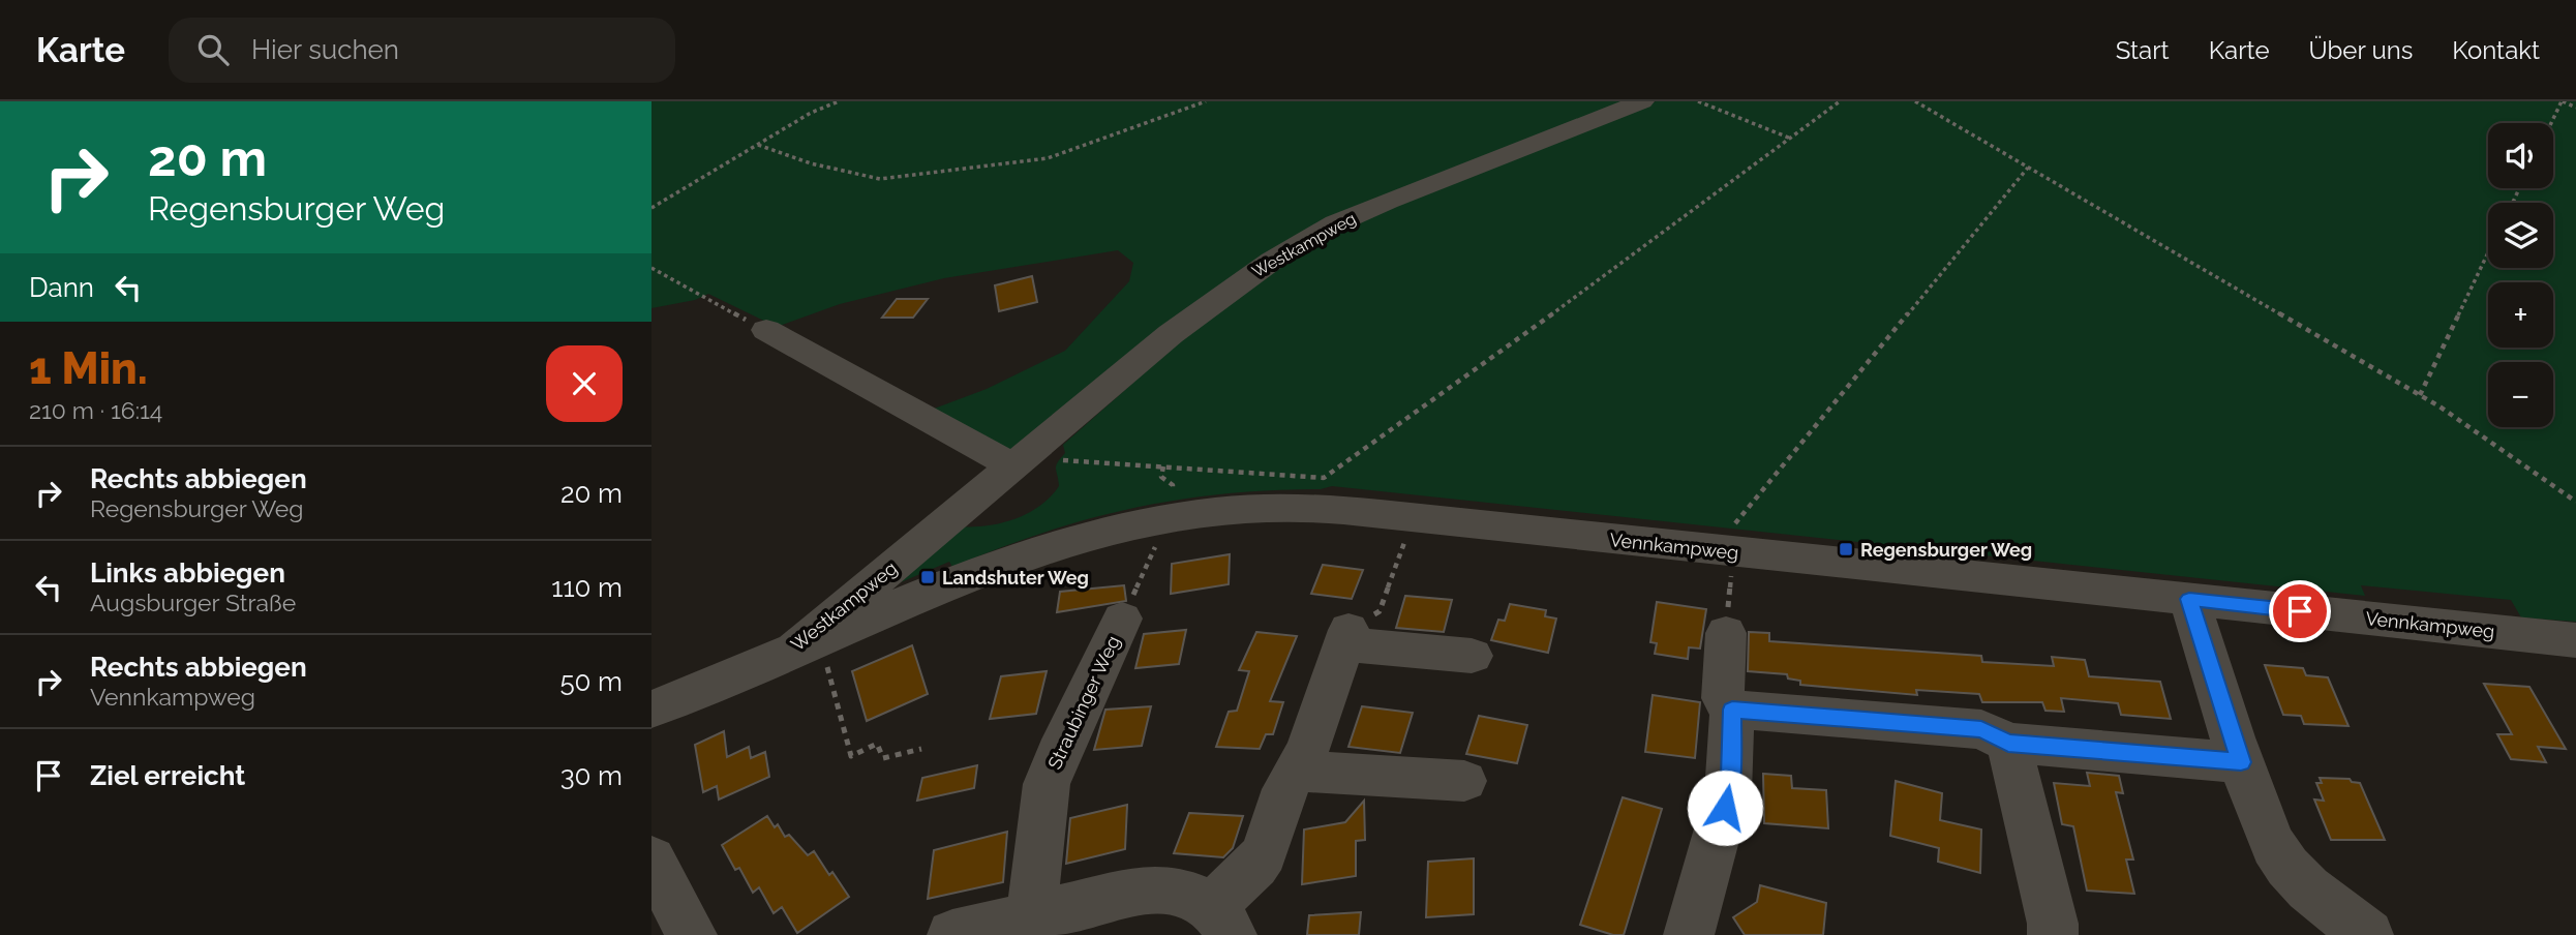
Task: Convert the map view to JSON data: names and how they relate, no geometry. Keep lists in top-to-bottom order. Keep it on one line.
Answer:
{"streets":{"street":["Westkampweg","Vennkampweg","Straubinger Weg"]},"crossings":[["Westkampweg","Vennkampweg"]],"places":{"transit":["Regensburger Weg","Landshuter Weg"]},"page":{"header":"Karte","search":"Hier suchen","nav":["Start","Karte","Über uns","Kontakt"],"turn":["20 m","Regensburger Weg"],"map_buttons":["+","−"],"then":"Dann","heading":["1 Min.","210 m · 16:14"],"list":[{"name":"Rechts abbiegen","note":"Regensburger Weg","value":"20 m"},{"name":"Links abbiegen","note":"Augsburger Straße","value":"110 m"},{"name":"Rechts abbiegen","note":"Vennkampweg","value":"50 m"},{"name":"Ziel erreicht","value":"30 m"}]}}
